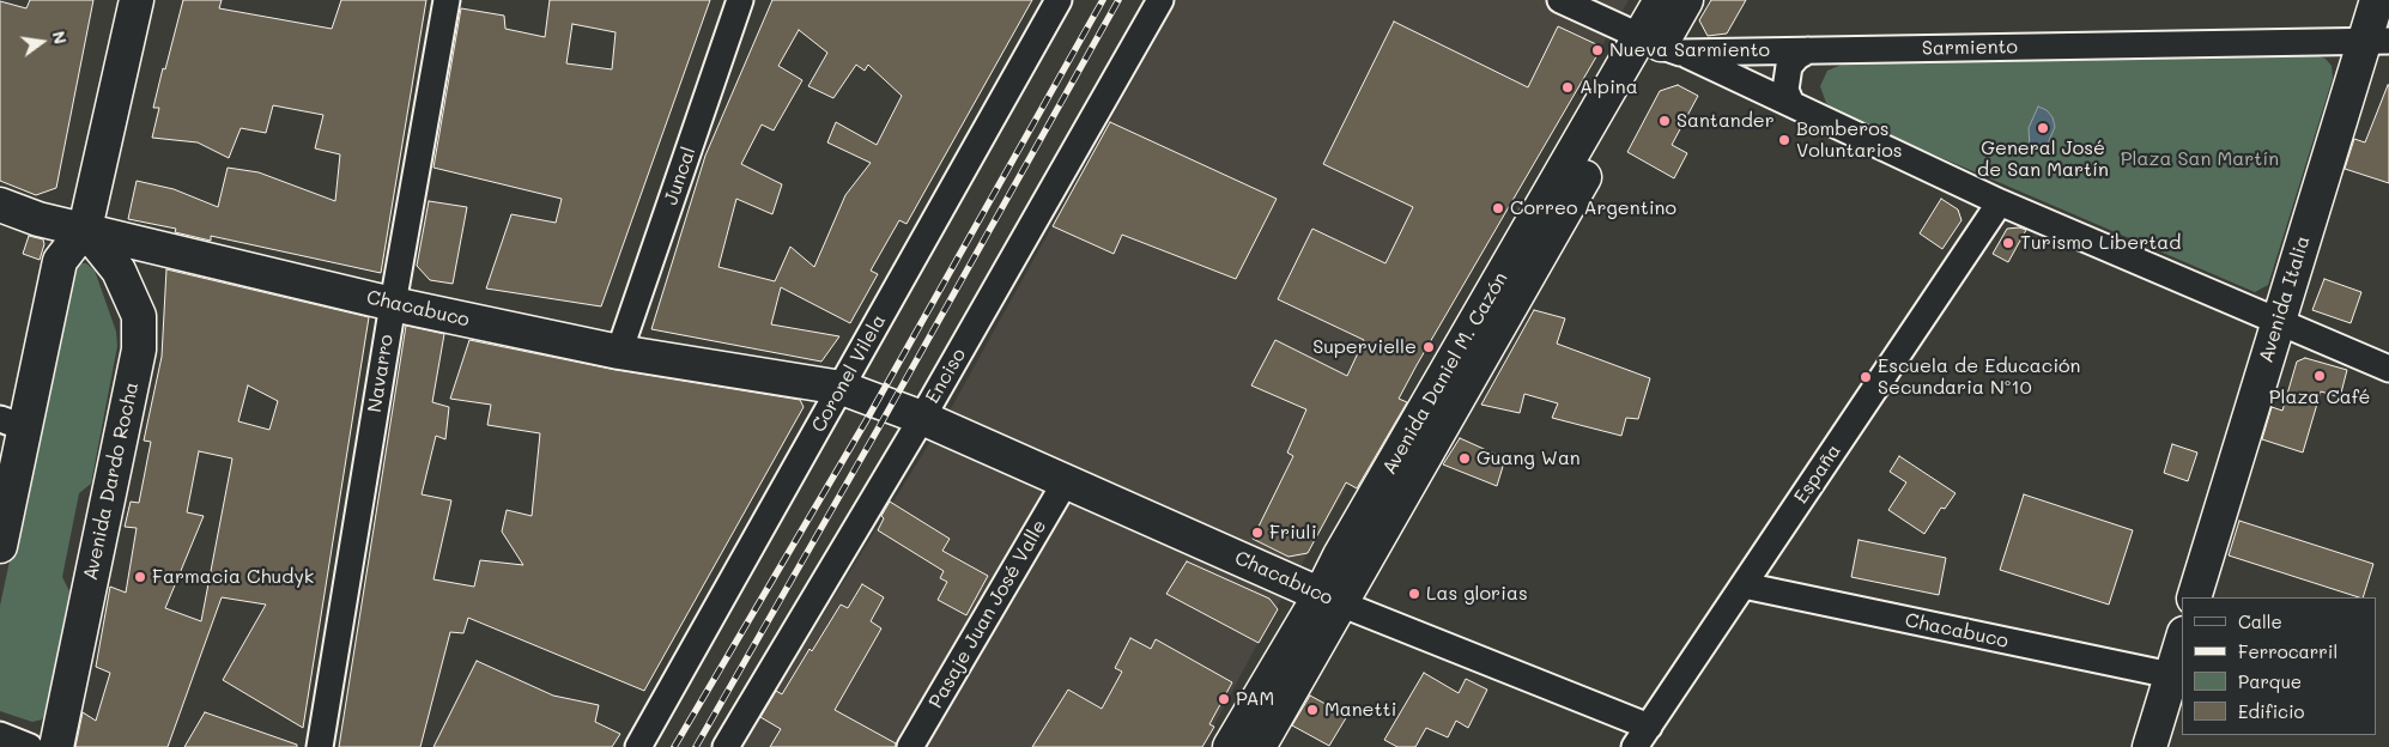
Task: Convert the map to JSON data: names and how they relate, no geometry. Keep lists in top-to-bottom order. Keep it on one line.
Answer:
{"streets":{"main road":["Avenida Italia","Chacabuco","Avenida Daniel M. Cazón","Avenida Dardo Rocha"],"street":["Sarmiento","Juncal","Navarro","Coronel Vilela","Enciso","España","Pasaje Juan José Valle"]},"crossings":[["Sarmiento","Avenida Italia"],["Sarmiento","Avenida Daniel M. Cazón"],["Juncal","Chacabuco"],["Chacabuco","Navarro"],["Chacabuco","Coronel Vilela"],["Chacabuco","Avenida Daniel M. Cazón"],["Chacabuco","Enciso"],["Chacabuco","España"],["Chacabuco","Avenida Dardo Rocha"],["Chacabuco","Pasaje Juan José Valle"]],"parks":["Plaza San Martín"],"places":["Nueva Sarmiento","Alpina","Santander","General José de San Martín","Bomberos Voluntarios","Correo Argentino","Turismo Libertad","Supervielle","Plaza Café","Escuela de Educación Secundaria Nº10","Guang Wan","Friuli","Farmacia Chudyk","Las glorias","PAM","Manetti"],"legend":["Calle","Ferrocarril","Parque","Edificio"],"north":"right"}
